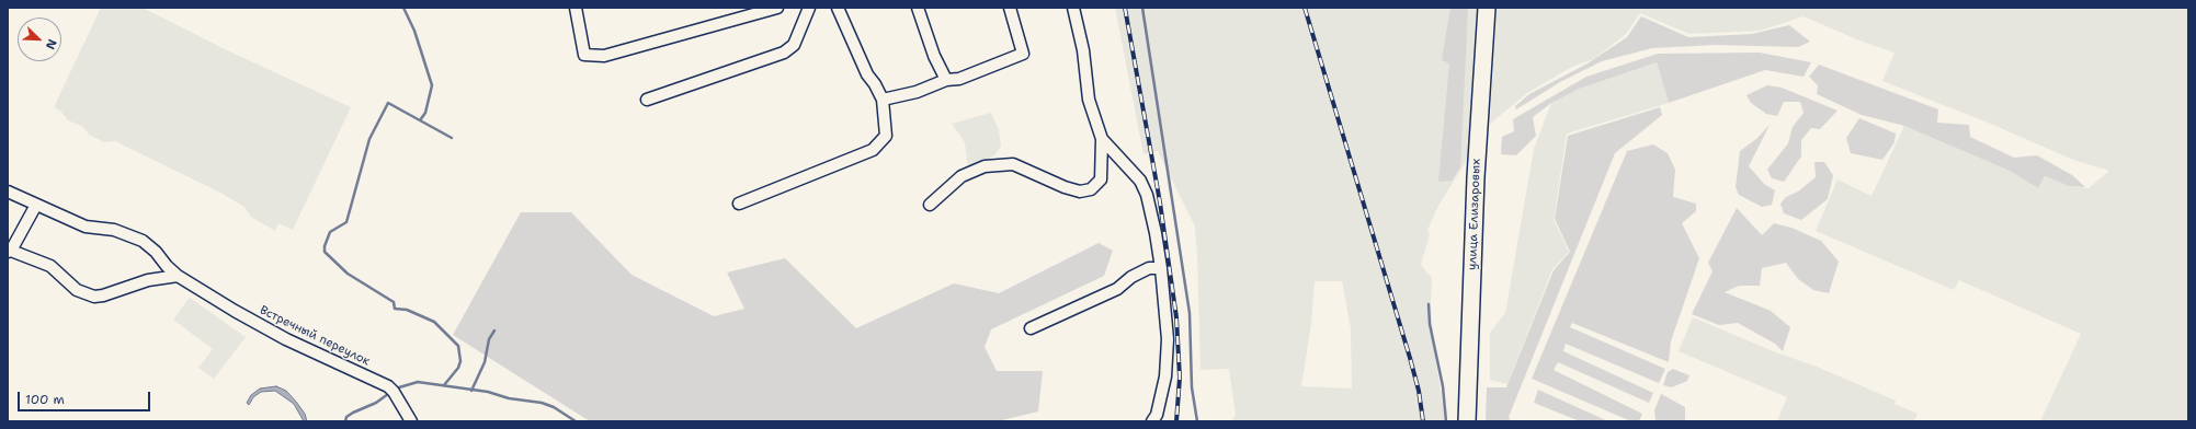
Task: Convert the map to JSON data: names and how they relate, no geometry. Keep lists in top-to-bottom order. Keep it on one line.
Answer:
{"streets":{"main road":["улица Елизаровых"],"street":["Встречный переулок"]},"scale_bar":"100 m","north":"bottom right"}
